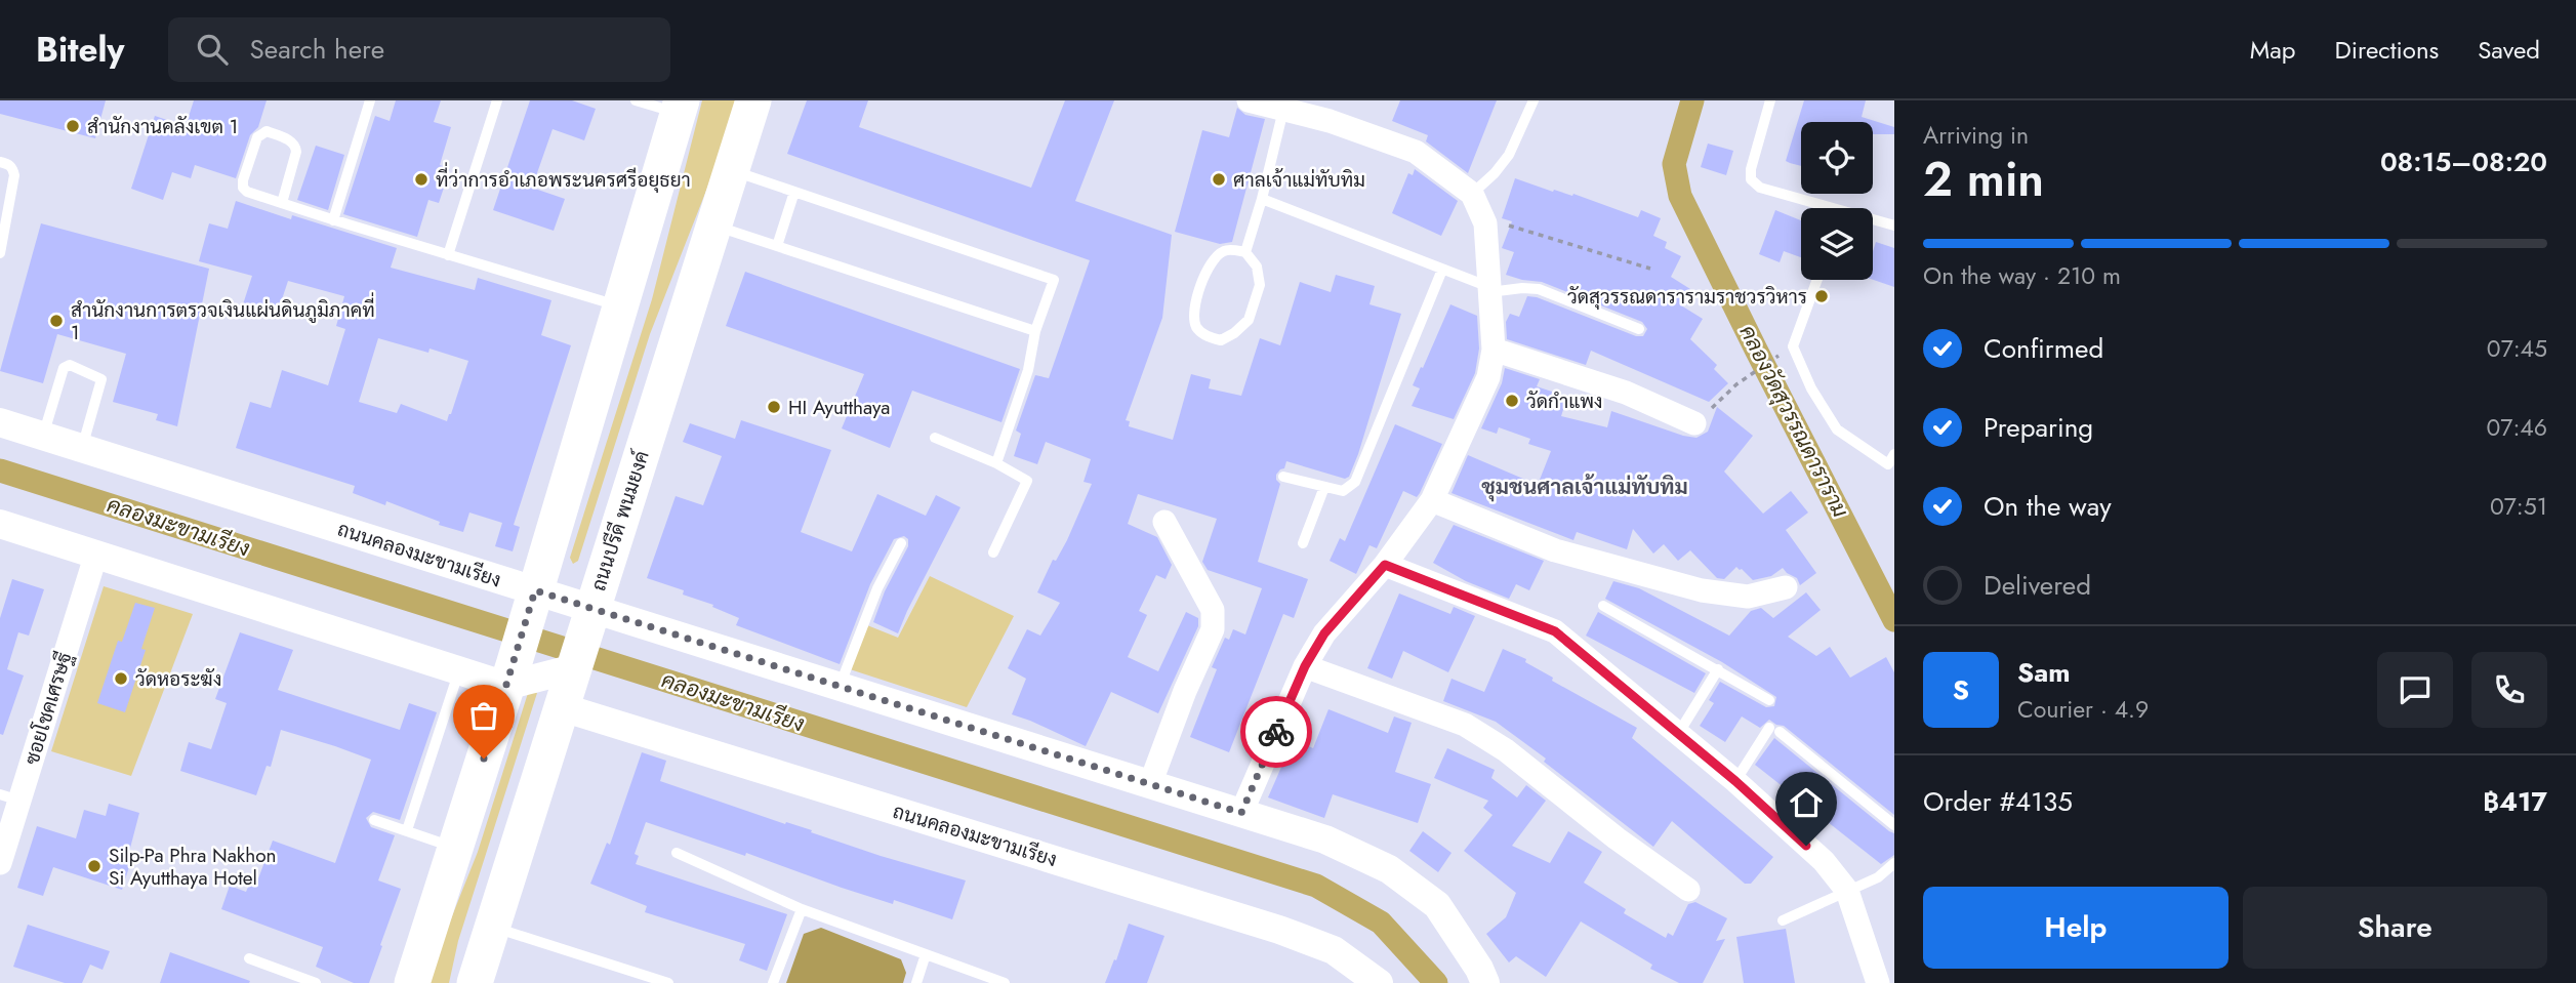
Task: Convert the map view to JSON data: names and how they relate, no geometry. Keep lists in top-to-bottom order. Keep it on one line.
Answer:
{"streets":{"main road":["ถนนปรีดี พนมยงค์"],"street":["ถนนคลองมะขามเรียง","ซอยโชคเศรษฐี"]},"crossings":[["ถนนปรีดี พนมยงค์","ถนนคลองมะขามเรียง"]],"districts":["ชุมชนศาลเจ้าแม่ทับทิม"],"water":["คลองวัดสุวรรณดาราราม","คลองมะขามเรียง"],"places":["สำนักงานคลังเขต 1","ที่ว่าการอำเภอพระนครศรีอยุธยา","ศาลเจ้าแม่ทับทิม","วัดสุวรรณดารารามราชวรวิหาร","สำนักงานการตรวจเงินแผ่นดินภูมิภาคที่ 1","วัดกำแพง","HI Ayutthaya","วัดหอระฆัง","Silp-Pa Phra Nakhon Si Ayutthaya Hotel"],"page":{"header":"Bitely","search":"Search here","nav":["Map","Directions","Saved"],"heading":["2 min","Arriving in","08:15–08:20"],"panel":["Sam","Courier · 4.9","Order #4135","฿417"],"bar":"On the way · 210 m","list":[["Confirmed","07:45"],["Preparing","07:46"],["On the way","07:51"],"Delivered"],"round":"S","buttons":["Help","Share"]}}
